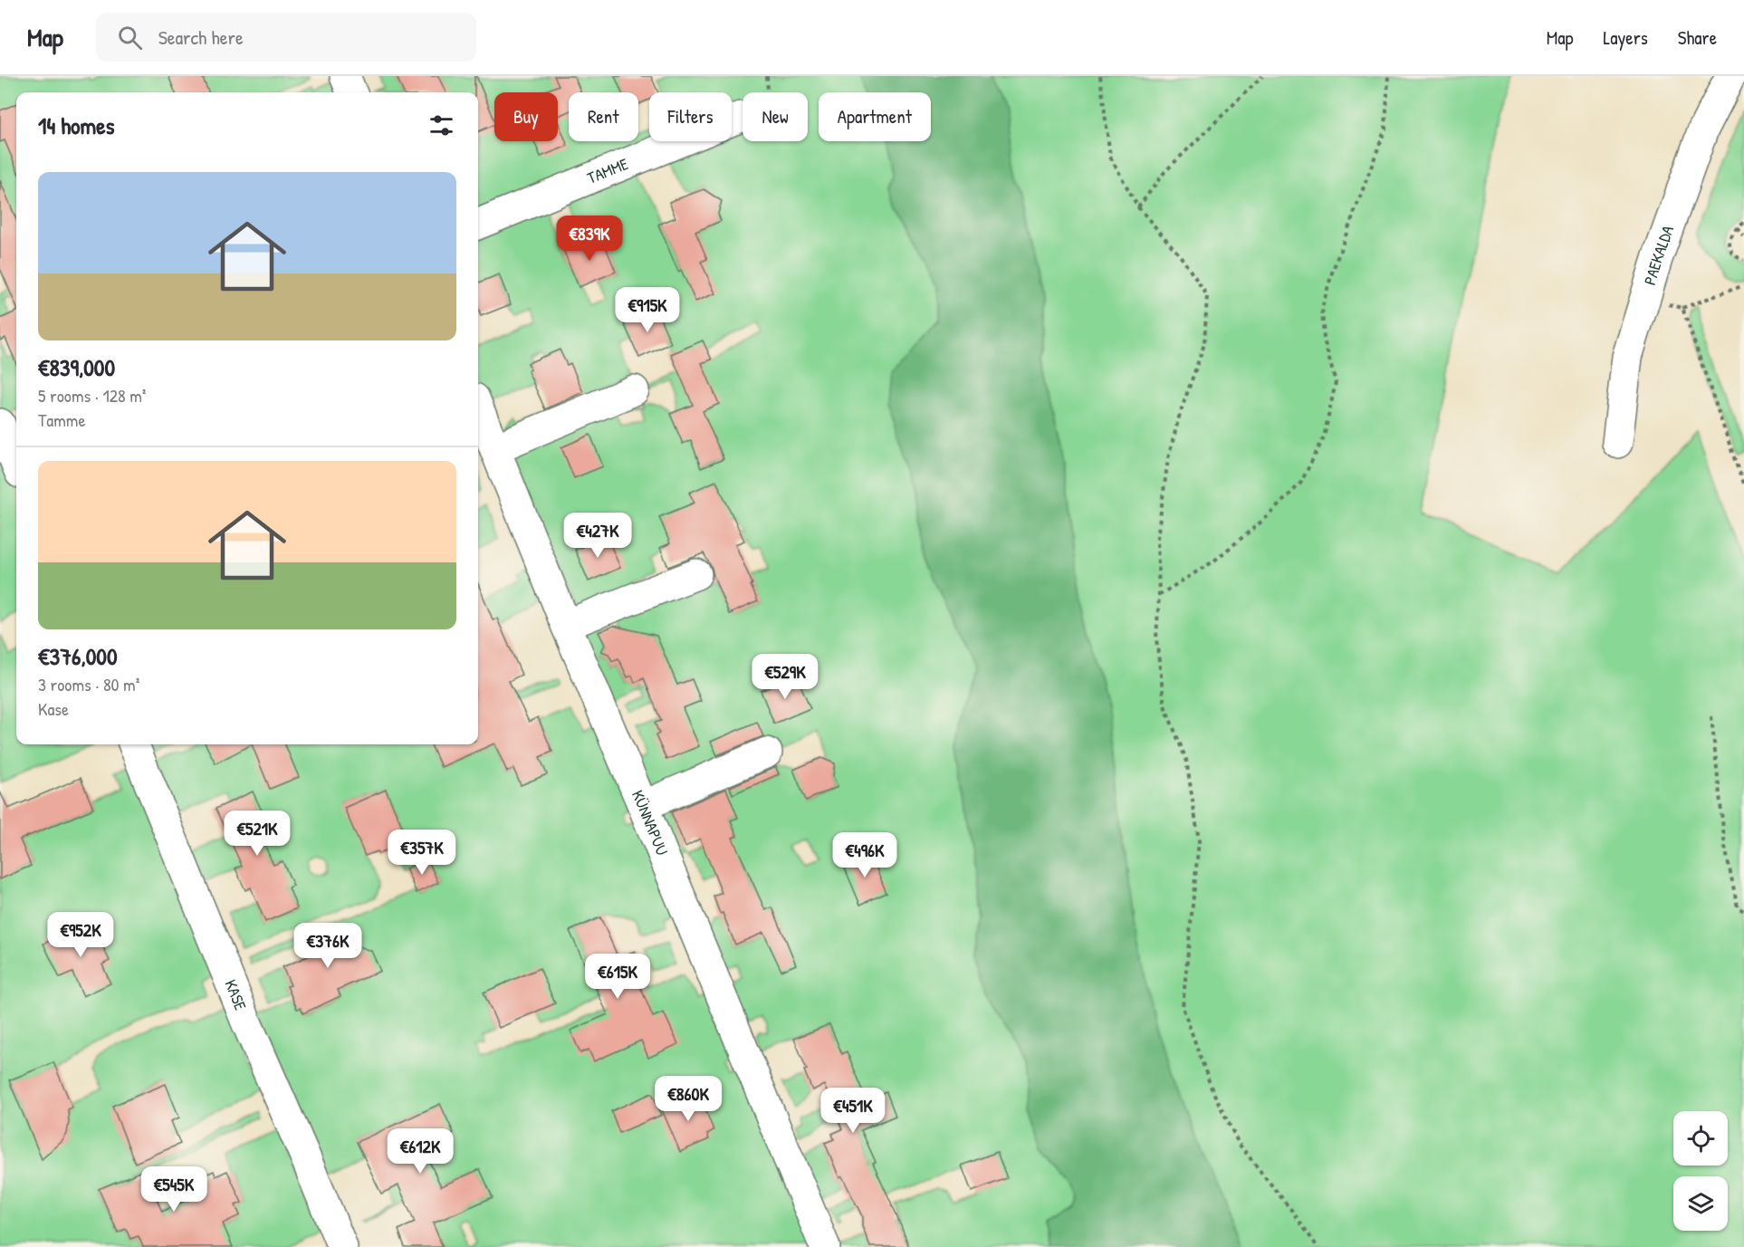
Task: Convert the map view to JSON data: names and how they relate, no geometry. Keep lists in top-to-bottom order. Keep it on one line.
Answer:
{"streets":{"street":["TAMME","PAEKALDA","KÜNNAPUU","KASE"]},"page":{"header":"Map","search":"Search here","nav":["Map","Layers","Share"],"chip":["Buy","Rent","Filters","New","Apartment"],"heading":"14 homes","list":[{"name":"€839,000","note":"5 rooms · 128 m² · Tamme"},{"name":"€376,000","note":"3 rooms · 80 m² · Kase"}],"price":["€839K","€915K","€427K","€529K","€521K","€357K","€496K","€952K","€376K","€615K","€860K","€451K","€612K","€545K"]}}
